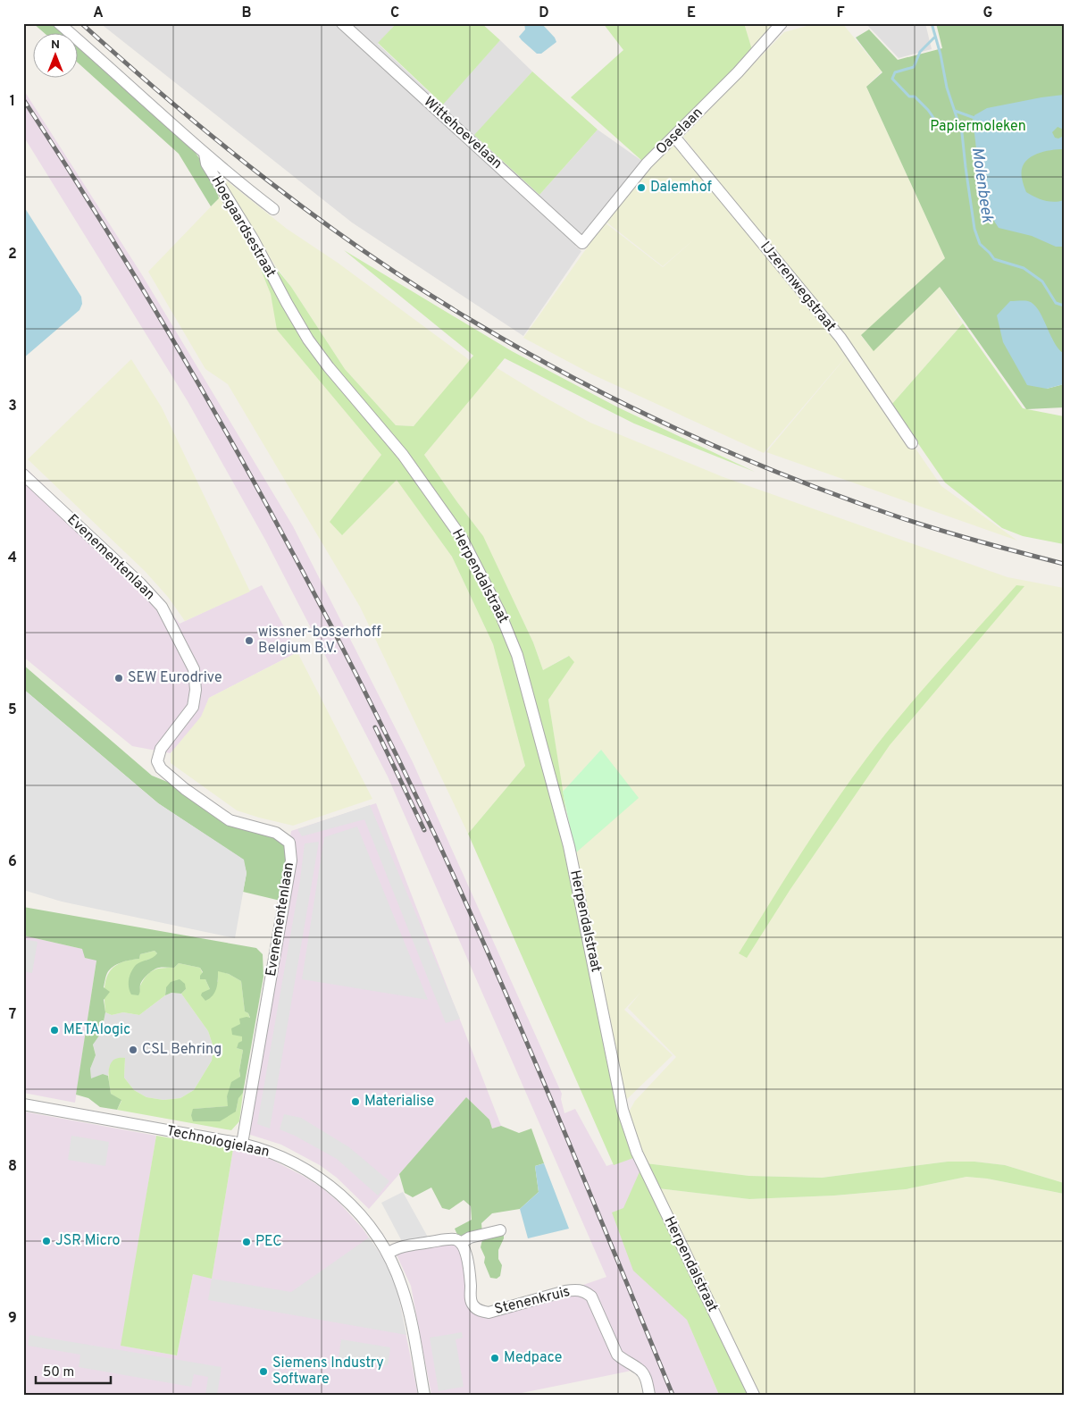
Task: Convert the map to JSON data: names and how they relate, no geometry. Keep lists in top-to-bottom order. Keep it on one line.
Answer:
{"streets":{"street":["Oaselaan","Wittehoevelaan","Hoegaardsestraat","IJzerenwegstraat","Evenementenlaan","Herpendalstraat","Technologielaan","Stenenkruis"]},"crossings":[["Oaselaan","Wittehoevelaan"],["Oaselaan","IJzerenwegstraat"],["Hoegaardsestraat","Herpendalstraat"],["Evenementenlaan","Technologielaan"]],"water":["Molenbeek"],"parks":["Papiermoleken"],"places":["Dalemhof","wissner-bosserhoff Belgium B.V.","SEW Eurodrive","METAlogic","CSL Behring","Materialise","JSR Micro","PEC","Medpace","Siemens Industry Software"],"scale_bar":"50 m","north":"top","grid":{"columns":["A","B","C","D","E","F","G"],"rows":["1","2","3","4","5","6","7","8","9"]}}
